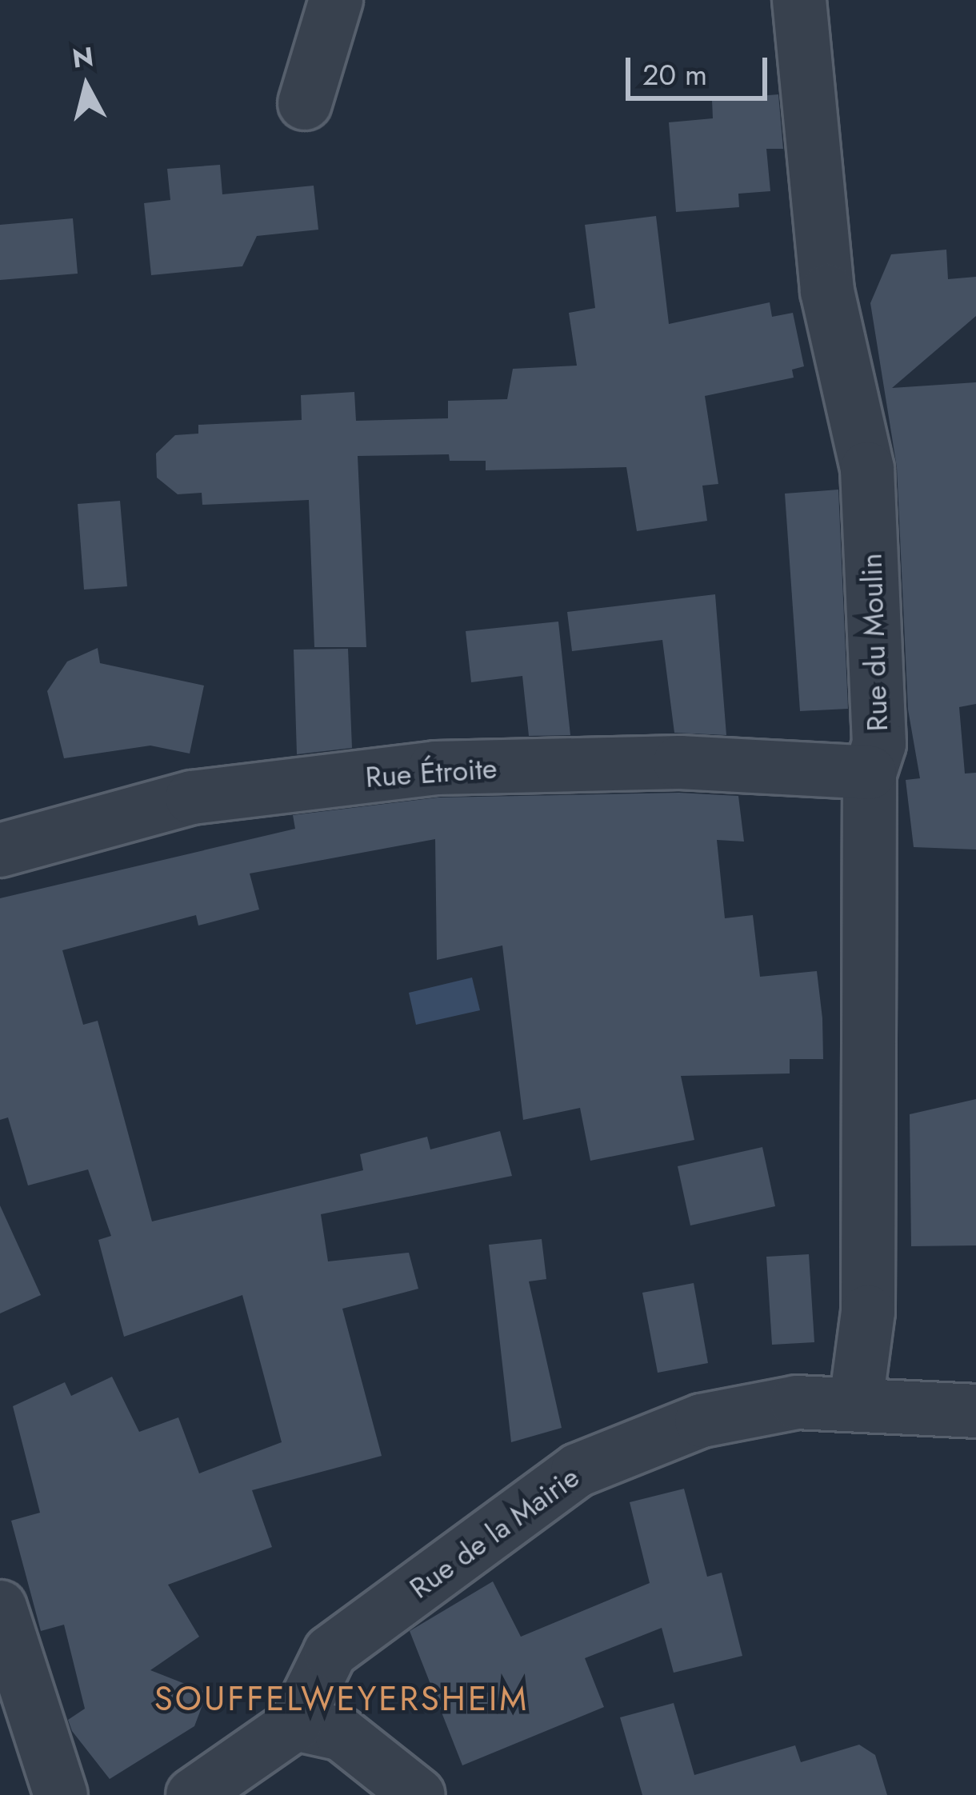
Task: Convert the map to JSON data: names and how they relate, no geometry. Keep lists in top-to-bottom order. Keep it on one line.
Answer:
{"streets":{"street":["Rue du Moulin","Rue Étroite","Rue de la Mairie"]},"crossings":[["Rue du Moulin","Rue Étroite"],["Rue du Moulin","Rue de la Mairie"]],"districts":["SOUFFELWEYERSHEIM"],"scale_bar":"20 m","north":"top"}
